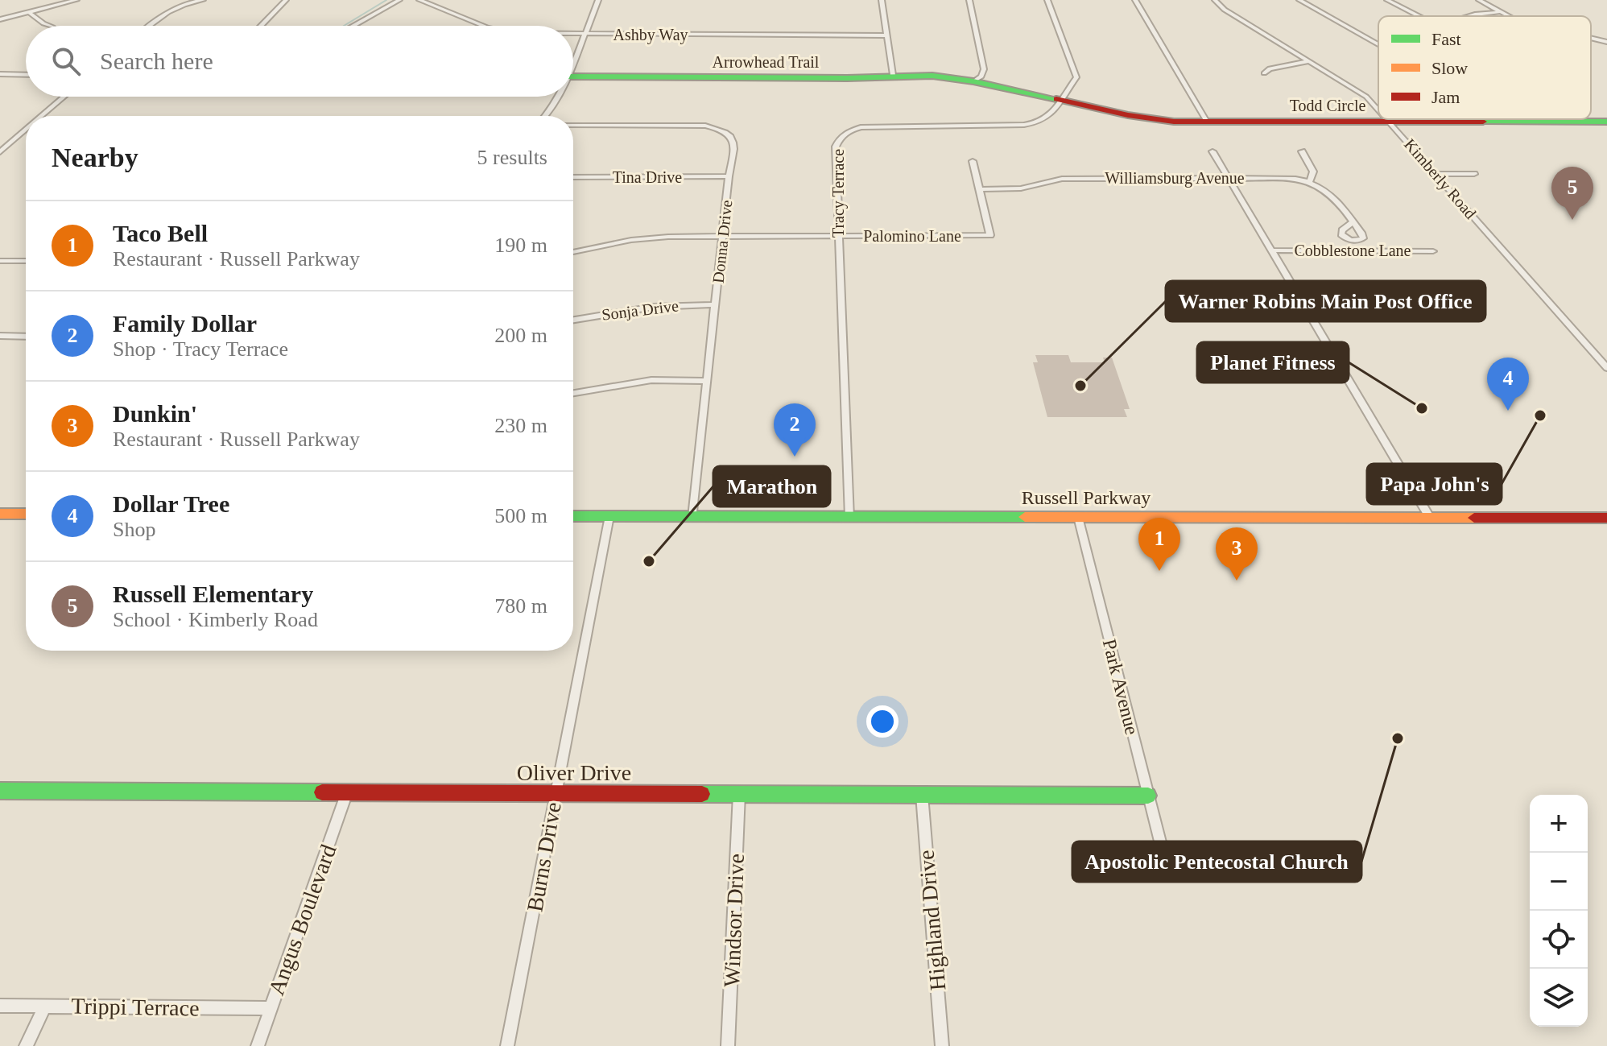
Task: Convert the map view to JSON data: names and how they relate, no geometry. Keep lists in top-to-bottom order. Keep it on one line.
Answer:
{"streets":{"street":["Ashby Way","Arrowhead Trail","Todd Circle","Tina Drive","Williamsburg Avenue","Kimberly Road","Tracy Terrace","Palomino Lane","Donna Drive","Cobblestone Lane","Sonja Drive","Russell Parkway","Park Avenue","Oliver Drive","Burns Drive","Angus Boulevard","Windsor Drive","Highland Drive","Trippi Terrace"]},"crossings":[["Arrowhead Trail","Todd Circle"],["Todd Circle","Kimberly Road"],["Todd Circle","Tracy Terrace"],["Tina Drive","Donna Drive"],["Williamsburg Avenue","Palomino Lane"],["Williamsburg Avenue","Cobblestone Lane"],["Tracy Terrace","Palomino Lane"],["Tracy Terrace","Russell Parkway"],["Palomino Lane","Donna Drive"],["Donna Drive","Sonja Drive"],["Donna Drive","Russell Parkway"],["Russell Parkway","Park Avenue"],["Russell Parkway","Burns Drive"],["Park Avenue","Oliver Drive"],["Oliver Drive","Burns Drive"],["Oliver Drive","Angus Boulevard"],["Oliver Drive","Windsor Drive"],["Oliver Drive","Highland Drive"],["Angus Boulevard","Trippi Terrace"]],"places":["Warner Robins Main Post Office","Planet Fitness","Papa John's","Marathon","Apostolic Pentecostal Church"],"legend":["Fast","Slow","Jam"],"page":{"search":"Search here","heading":["Nearby","5 results"],"pins":["5","4","2","1","3"],"list":[{"mark":"1","name":"Taco Bell","note":"Restaurant · Russell Parkway","value":"190 m"},{"mark":"2","name":"Family Dollar","note":"Shop · Tracy Terrace","value":"200 m"},{"mark":"3","name":"Dunkin'","note":"Restaurant · Russell Parkway","value":"230 m"},{"mark":"4","name":"Dollar Tree","note":"Shop","value":"500 m"},{"mark":"5","name":"Russell Elementary","note":"School · Kimberly Road","value":"780 m"}],"map_buttons":["+","−"]}}
